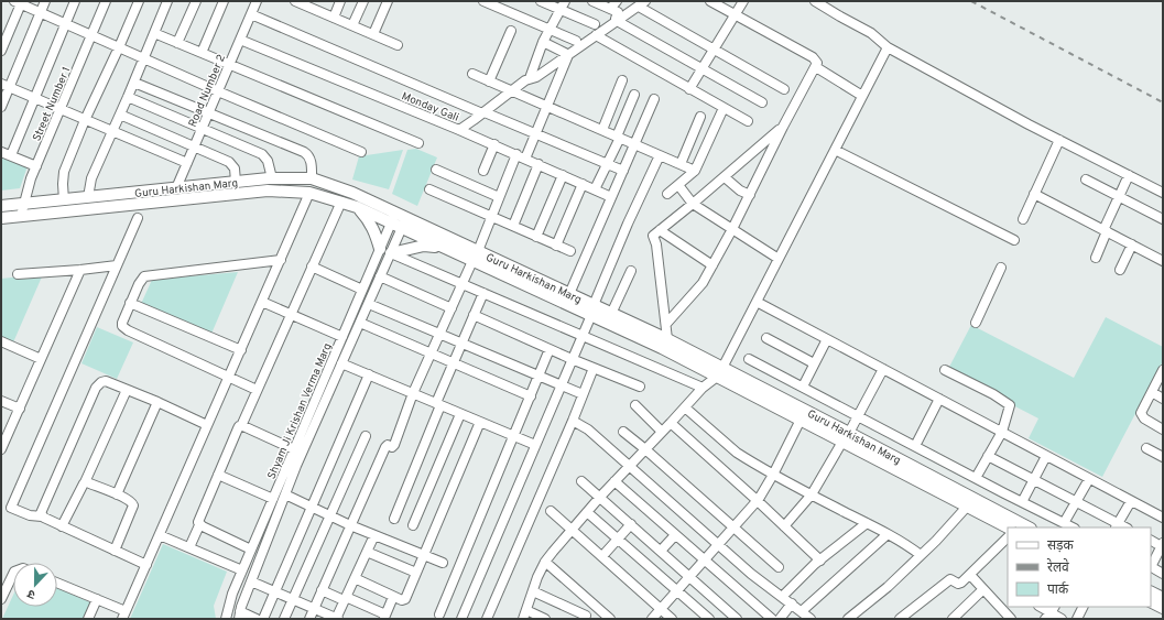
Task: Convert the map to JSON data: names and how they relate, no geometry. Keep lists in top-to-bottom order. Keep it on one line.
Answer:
{"streets":{"main road":["Guru Harkishan Marg"],"street":["Road Number 2","Street Number 1","Monday Gali","Shyam Ji Krishan Verma Marg"]},"crossings":[["Road Number 2","Monday Gali"],["Road Number 2","Guru Harkishan Marg"],["Street Number 1","Guru Harkishan Marg"],["Guru Harkishan Marg","Shyam Ji Krishan Verma Marg"]],"legend":["सड़क","रेलवे","पार्क"],"north":"bottom"}
